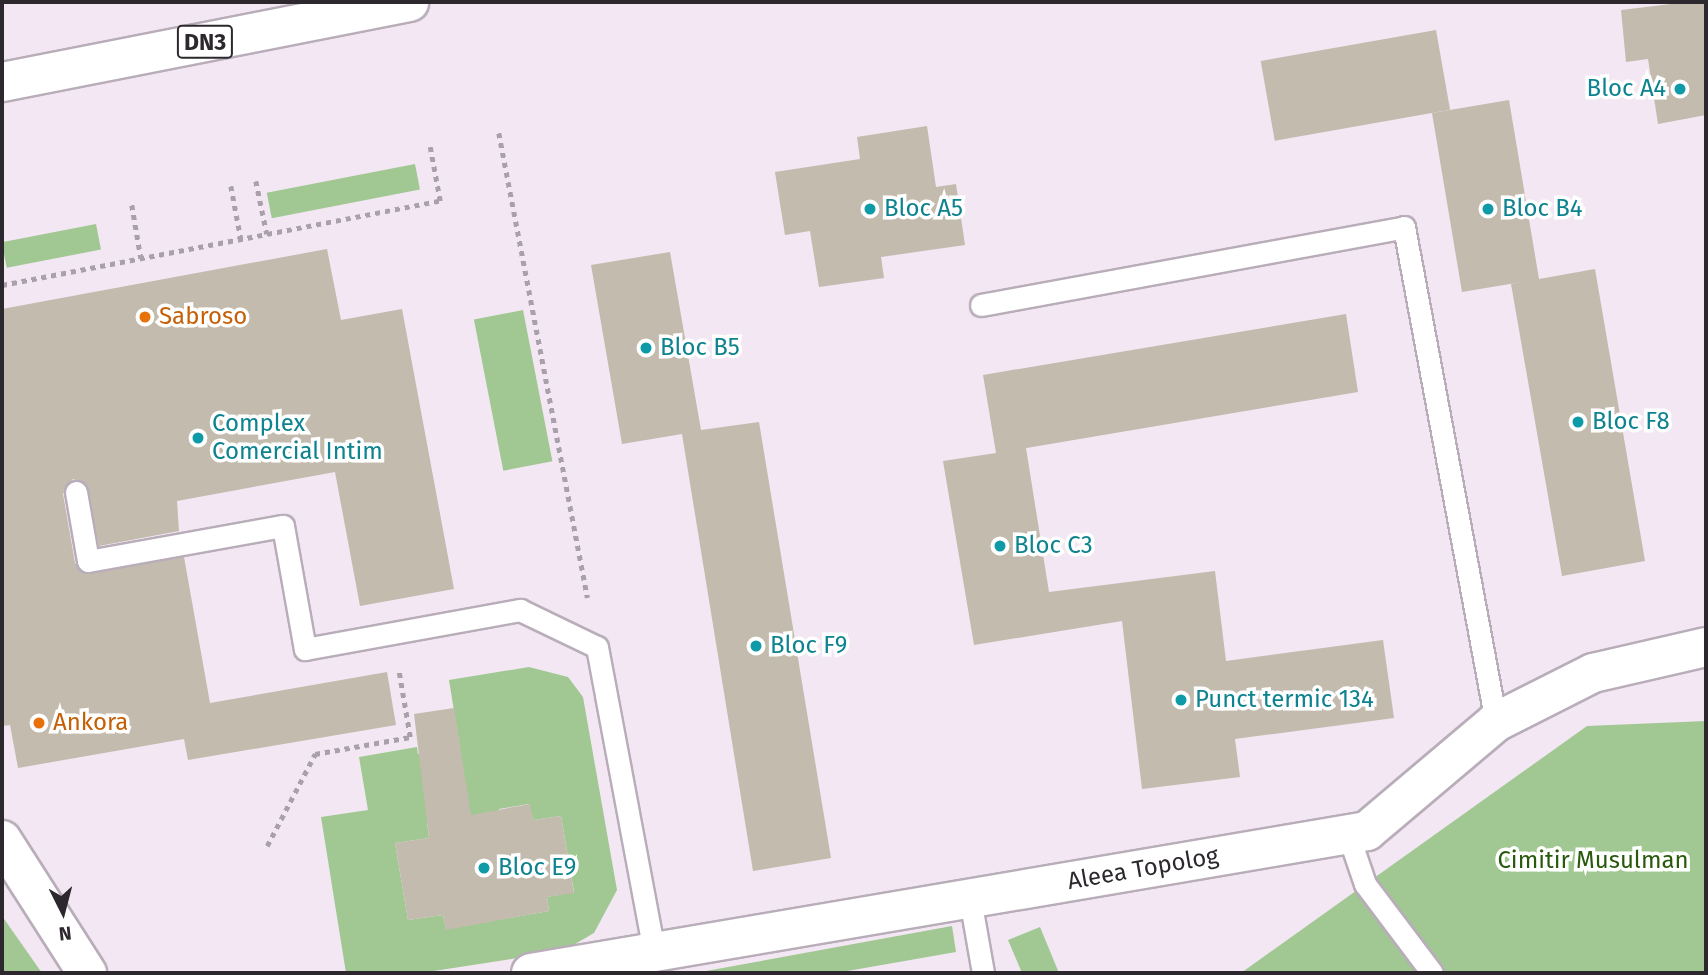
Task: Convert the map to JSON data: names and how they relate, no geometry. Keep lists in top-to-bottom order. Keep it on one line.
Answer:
{"streets":{"street":["DN3","Aleea Topolog"]},"parks":["Cimitir Musulman"],"places":["Bloc A4","Bloc A5","Bloc B4","Sabroso","Bloc B5","Bloc F8","Complex Comercial Intim","Bloc C3","Bloc F9","Punct termic 134","Ankora","Bloc E9"],"north":"bottom"}
